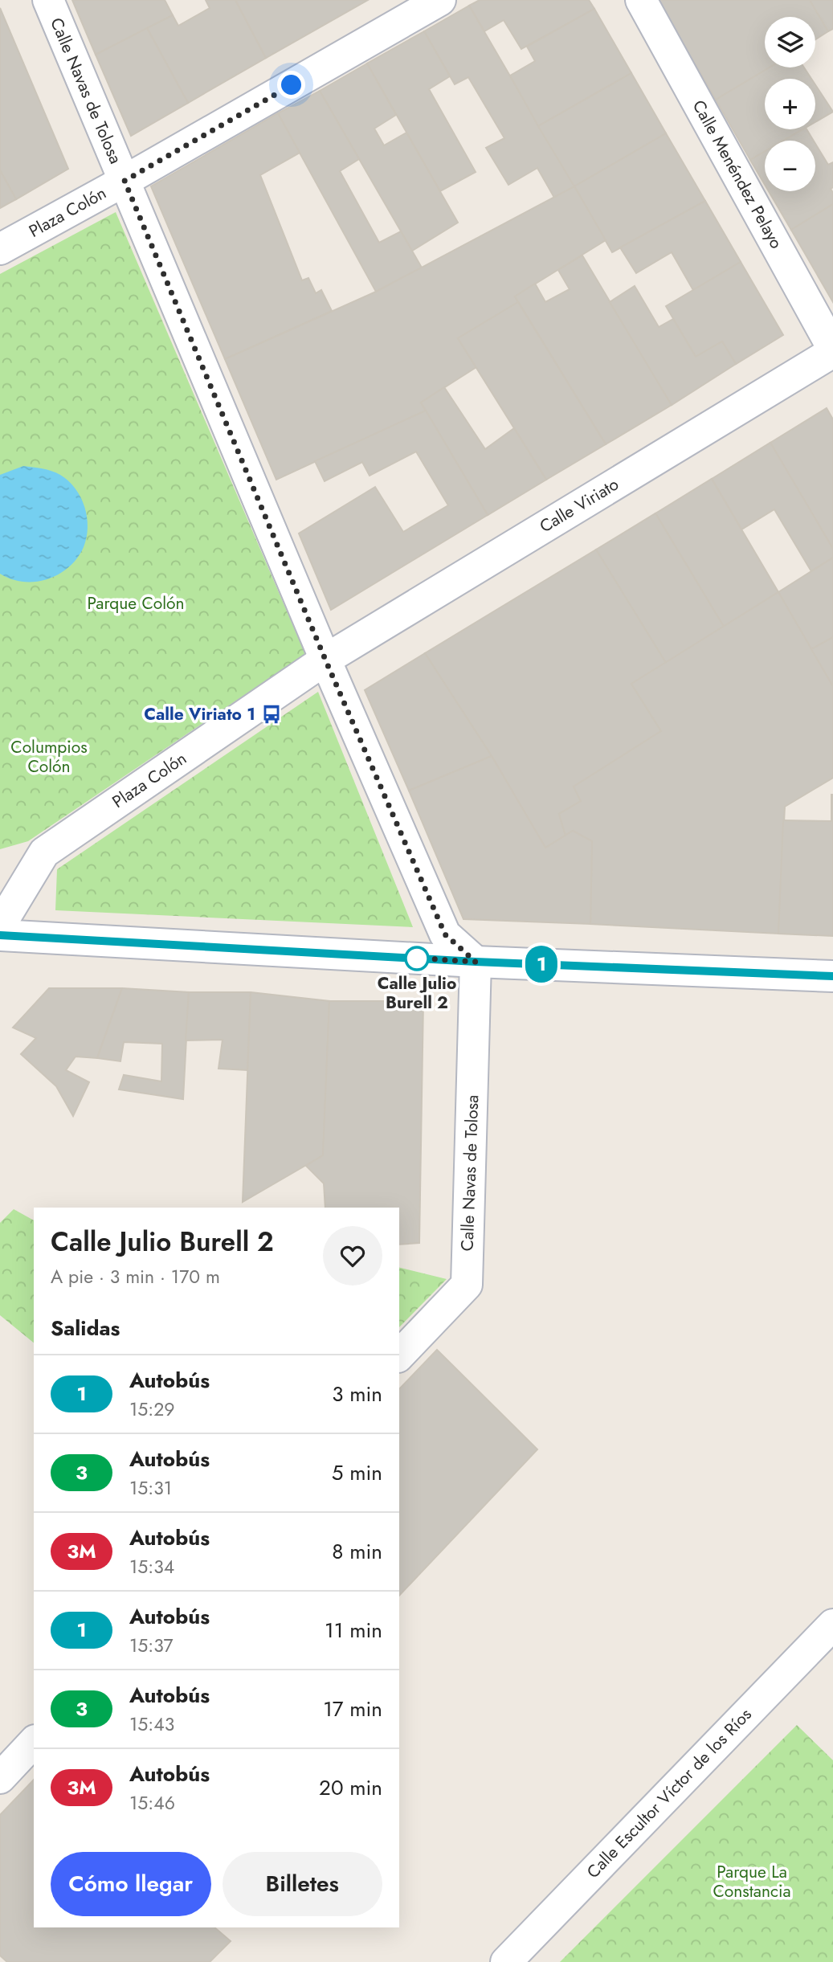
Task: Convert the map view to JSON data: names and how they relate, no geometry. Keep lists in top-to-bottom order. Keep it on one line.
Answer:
{"streets":{"street":["Calle Navas de Tolosa","Calle Menéndez Pelayo","Plaza Colón","Calle Viriato","Calle Escultor Víctor de los Ríos"]},"crossings":[["Calle Navas de Tolosa","Plaza Colón"],["Calle Menéndez Pelayo","Calle Viriato"],["Plaza Colón","Calle Viriato"]],"parks":["Parque Colón","Columpios Colón","Parque La Constancia"],"places":{"bus stop":["Calle Viriato 1"],"other":["Calle Julio Burell 2"]},"lines":["bus line 1"],"page":{"on_map":"1","map_buttons":["+","−"],"heading":[["Calle Julio Burell 2","A pie · 3 min · 170 m"],"Salidas"],"list":[{"mark":"1","name":"Autobús","note":"15:29","value":"3 min"},{"mark":"3","name":"Autobús","note":"15:31","value":"5 min"},{"mark":"3M","name":"Autobús","note":"15:34","value":"8 min"},{"mark":"1","name":"Autobús","note":"15:37","value":"11 min"},{"mark":"3","name":"Autobús","note":"15:43","value":"17 min"},{"mark":"3M","name":"Autobús","note":"15:46","value":"20 min"}],"buttons":["Cómo llegar","Billetes"]}}
